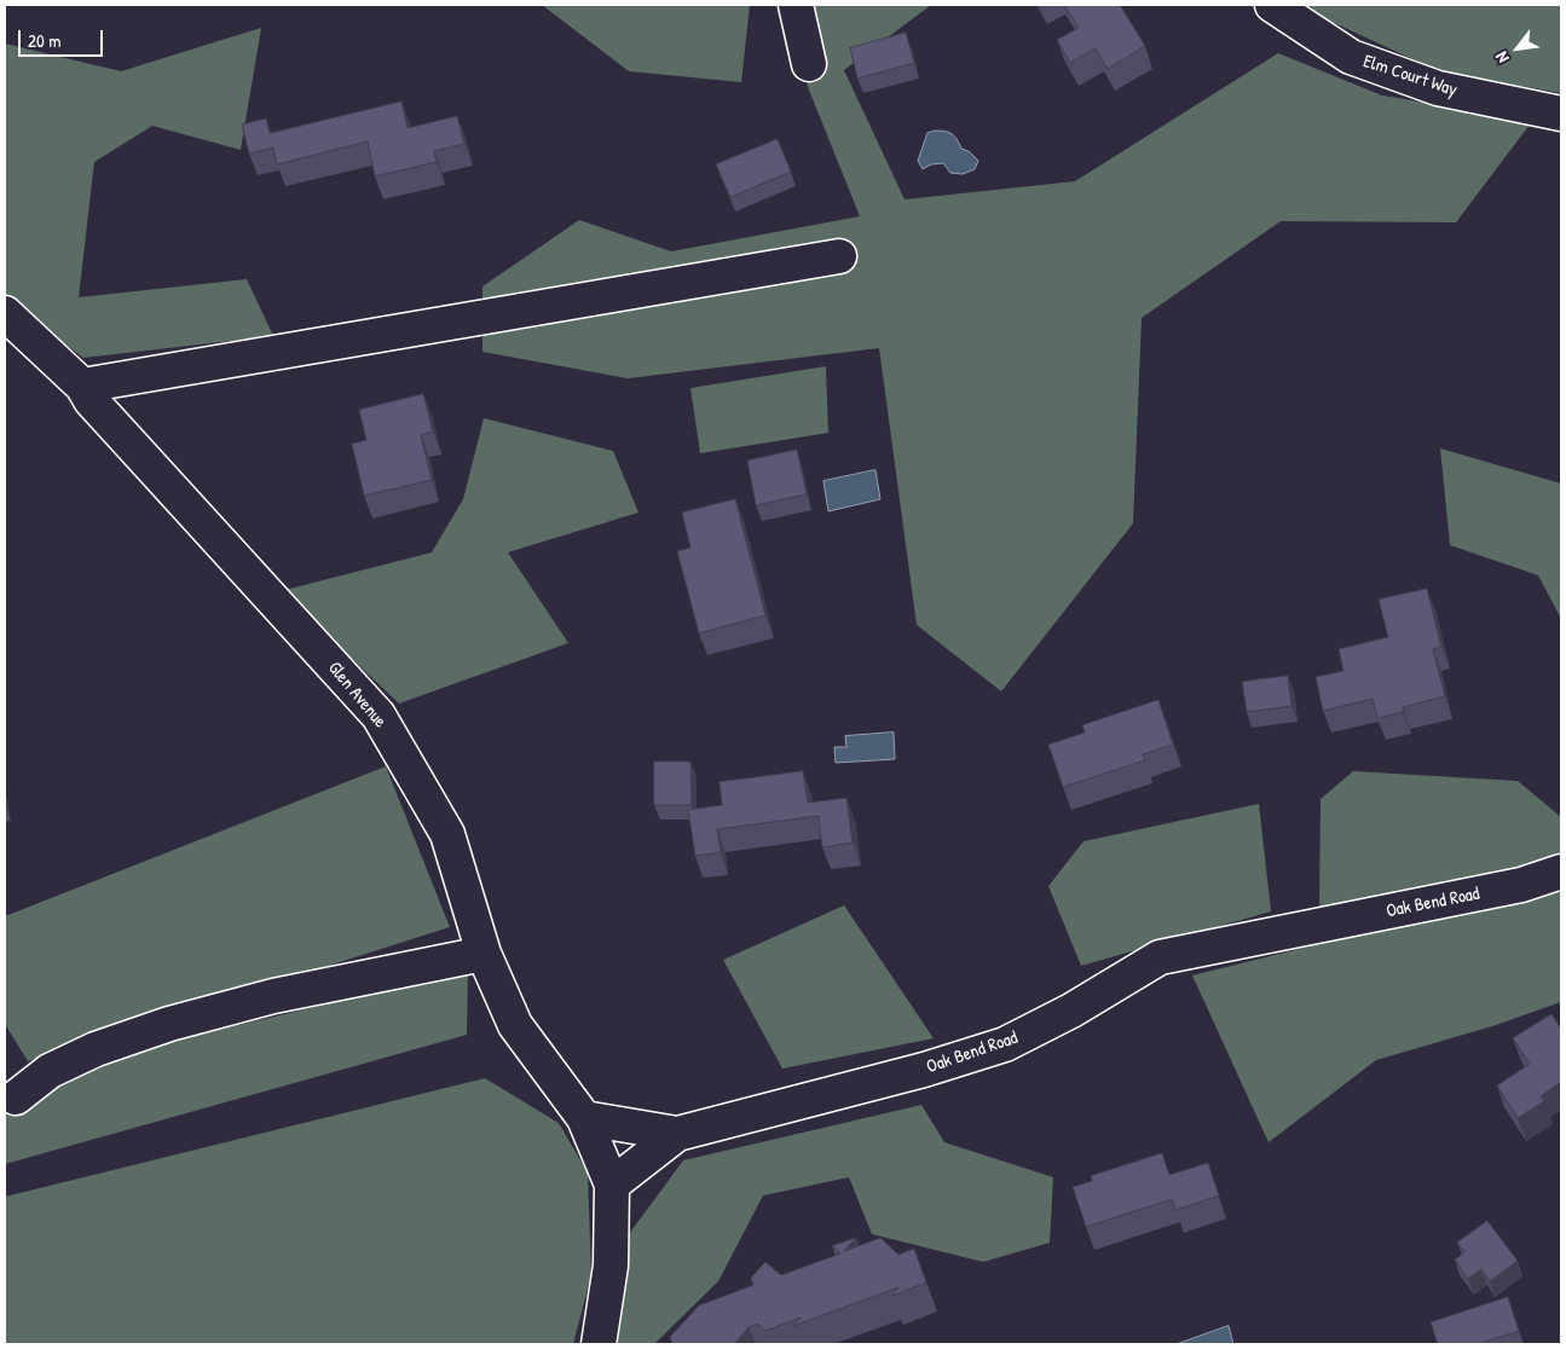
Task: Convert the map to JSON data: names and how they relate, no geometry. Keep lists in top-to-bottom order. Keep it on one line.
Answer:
{"streets":{"street":["Elm Court Way","Glen Avenue","Oak Bend Road"]},"crossings":[["Glen Avenue","Oak Bend Road"]],"scale_bar":"20 m","north":"bottom left"}
